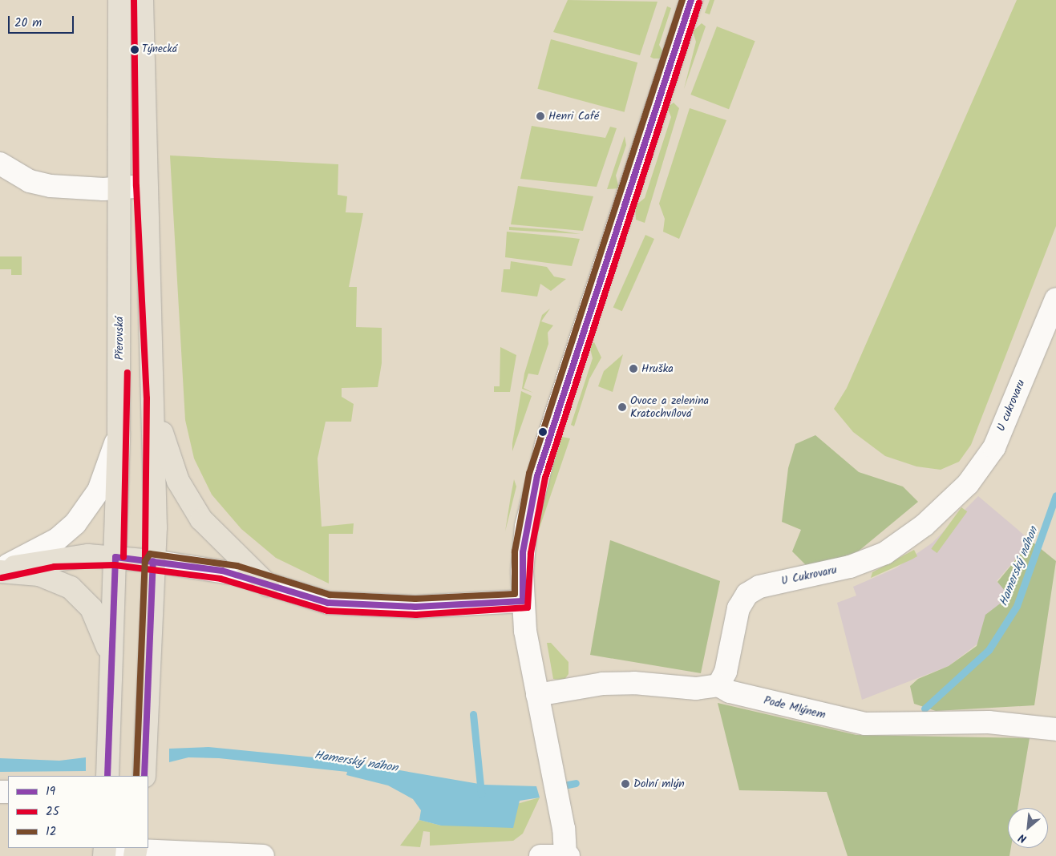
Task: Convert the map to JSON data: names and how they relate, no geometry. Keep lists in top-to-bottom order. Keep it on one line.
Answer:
{"streets":{"main road":["Přerovská"],"street":["U cukrovaru","U Cukrovaru","Pode Mlýnem"]},"crossings":[["U cukrovaru","U Cukrovaru"],["U Cukrovaru","Pode Mlýnem"]],"water":["Hamerský náhon"],"places":["Týnecká","Henri Café","Hruška","Ovoce a zelenina Kratochvílová","Dolní mlýn"],"lines":["transit line 19","transit line 25","transit line 12"],"legend":["19","25","12"],"scale_bar":"20 m","north":"bottom left"}
